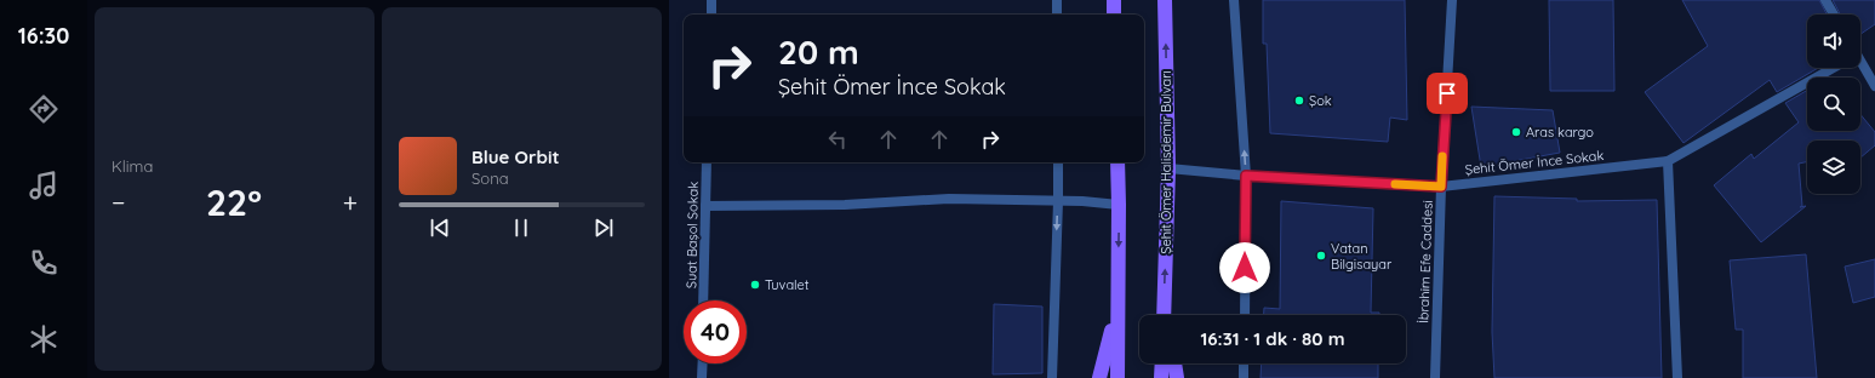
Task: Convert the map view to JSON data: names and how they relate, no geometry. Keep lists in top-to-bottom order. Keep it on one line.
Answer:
{"streets":{"main road":["Şehit Ömer Halisdemir Bulvarı"],"street":["Şehit Ömer İnce Sokak","Suat Başol Sokak","İbrahim Efe Caddesi"]},"crossings":[["Şehit Ömer Halisdemir Bulvarı","Şehit Ömer İnce Sokak"],["Şehit Ömer İnce Sokak","İbrahim Efe Caddesi"]],"places":["Şok","Aras kargo","Vatan Bilgisayar","Tuvalet"],"page":{"tabs":"16:30","tile":"Klima","turn":["20 m","Şehit Ömer İnce Sokak"],"song":["Blue Orbit","Sona"],"heat":["−","22°","+"],"limit":"40","trip":"16:31 · 1 dk · 80 m"}}
